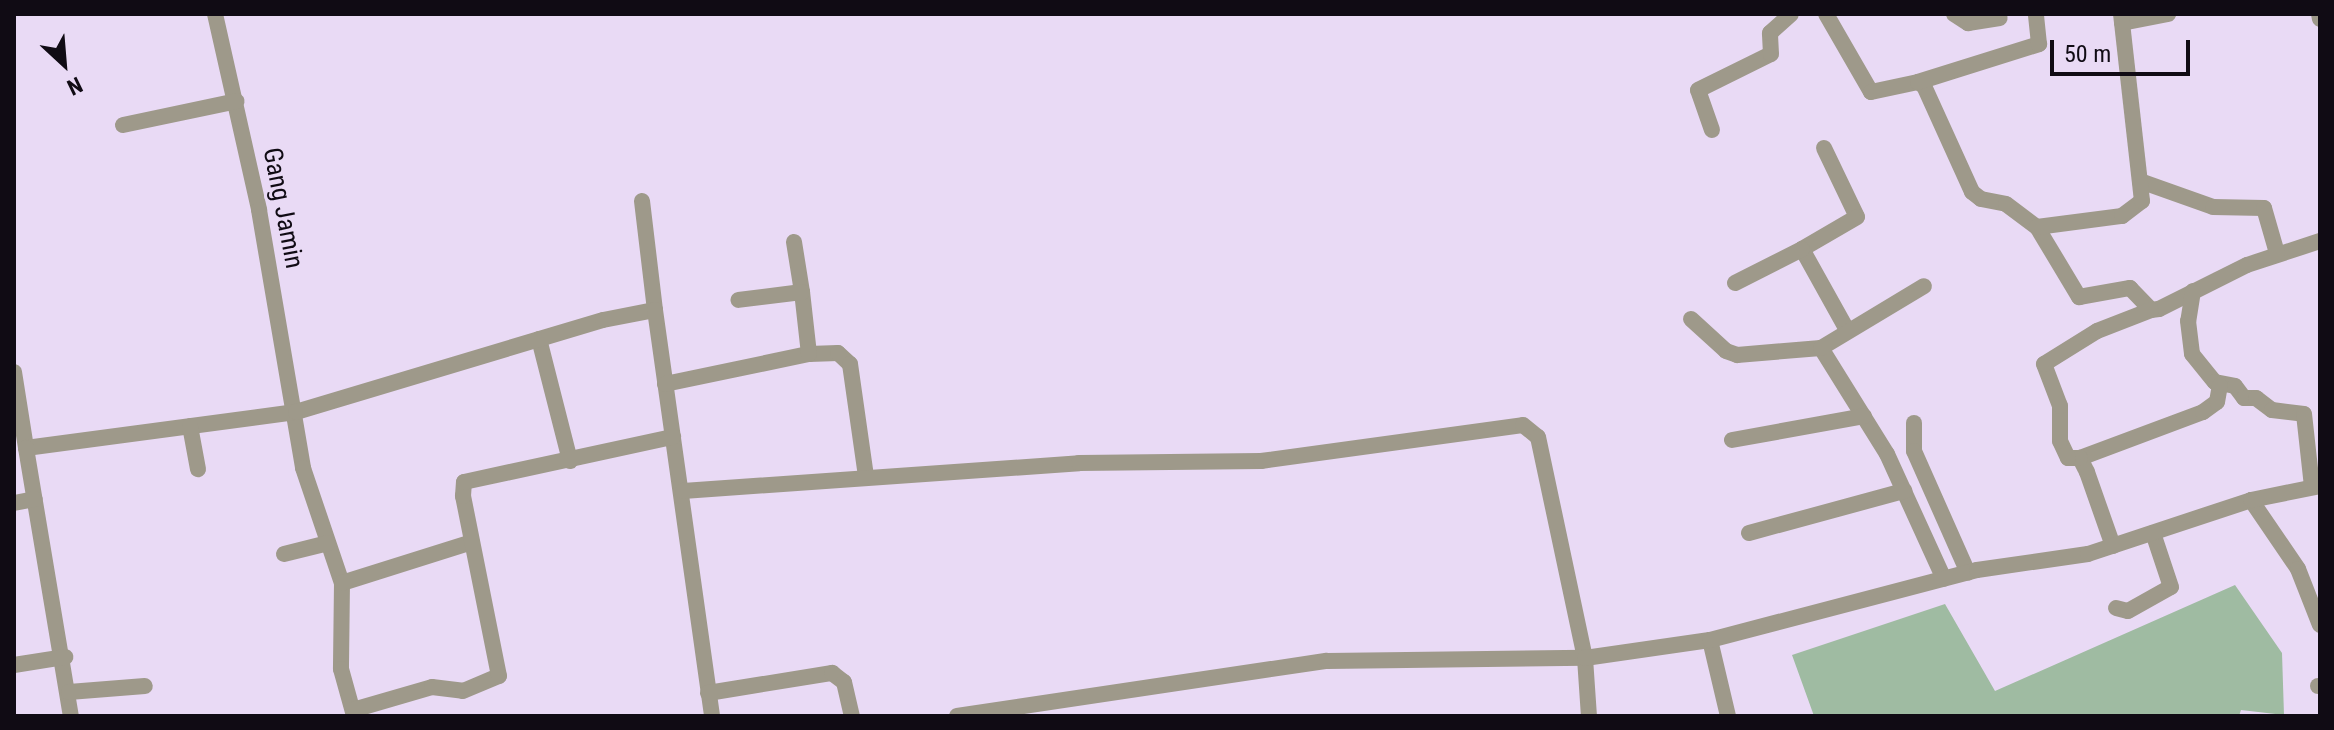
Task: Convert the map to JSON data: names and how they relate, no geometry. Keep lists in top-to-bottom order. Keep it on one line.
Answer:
{"streets":{"street":["Gang Jamin"]},"scale_bar":"50 m","north":"bottom right"}
